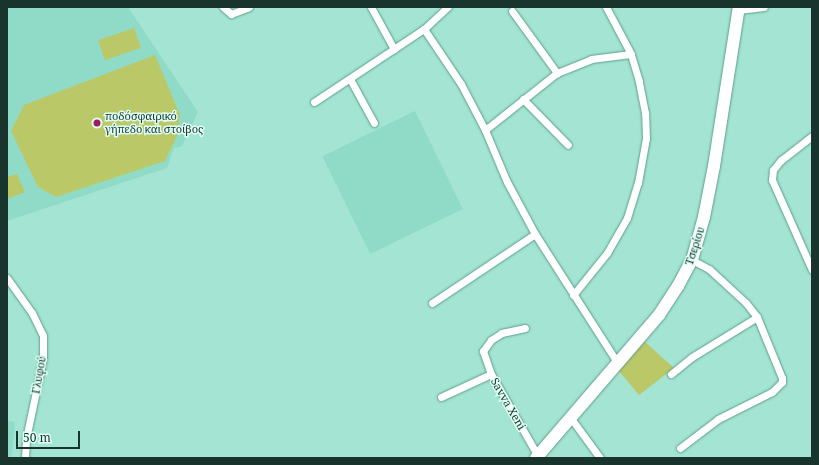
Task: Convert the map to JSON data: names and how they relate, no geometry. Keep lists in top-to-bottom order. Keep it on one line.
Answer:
{"streets":{"main road":["Τσερίου"],"street":["Γλυφού","Savva Xeni"]},"crossings":[["Τσερίου","Savva Xeni"]],"places":["ποδόσφαιρικό γήπεδο και στοίβος"],"scale_bar":"50 m"}
